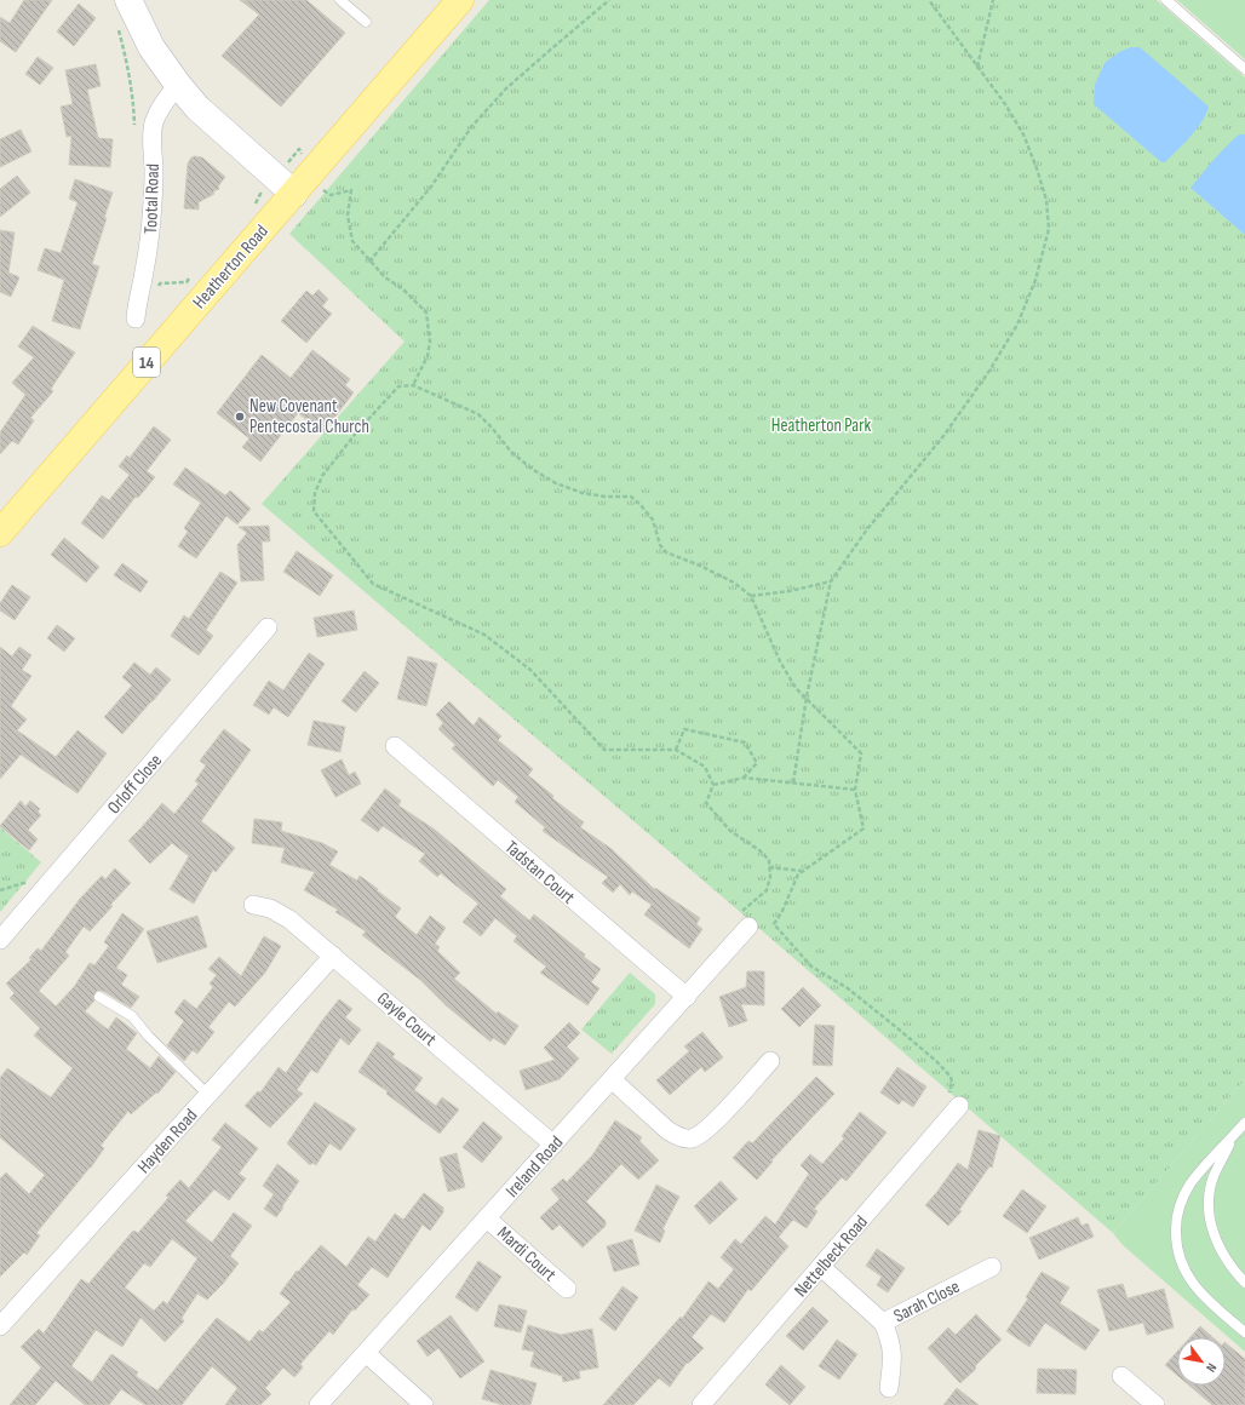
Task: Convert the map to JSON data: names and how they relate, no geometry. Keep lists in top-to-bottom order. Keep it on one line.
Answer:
{"streets":{"main road":["Heatherton Road","14"],"street":["Tootal Road","Orloff Close","Tadstan Court","Gayle Court","Hayden Road","Ireland Road","Mardi Court","Nettelbeck Road","Sarah Close"]},"crossings":[["Tadstan Court","Ireland Road"],["Gayle Court","Hayden Road"],["Gayle Court","Ireland Road"],["Ireland Road","Mardi Court"],["Nettelbeck Road","Sarah Close"]],"parks":["Heatherton Park"],"places":["New Covenant Pentecostal Church"],"north":"bottom right"}
